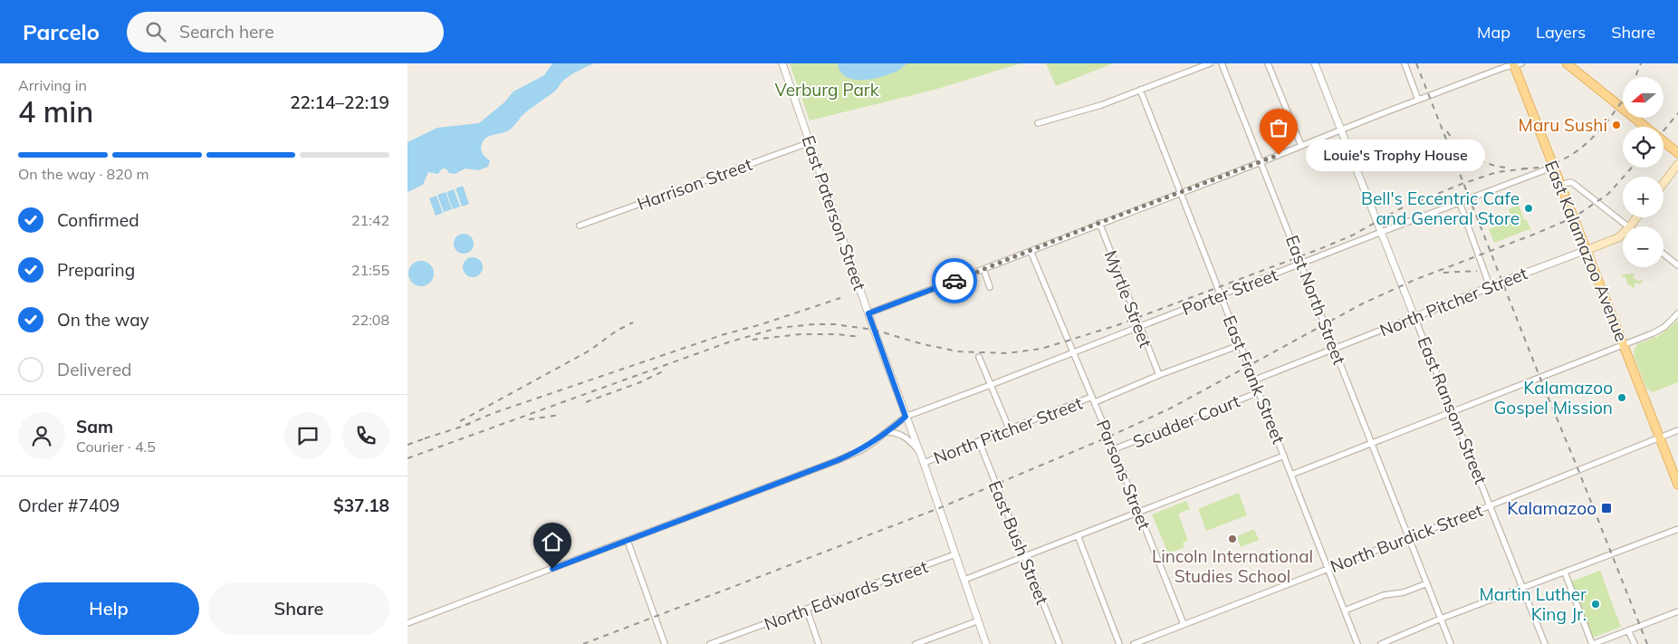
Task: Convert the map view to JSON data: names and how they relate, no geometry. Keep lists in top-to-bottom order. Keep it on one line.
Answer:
{"streets":{"main road":["East Kalamazoo Avenue","North Pitcher Street"],"street":["Harrison Street","East Paterson Street","Porter Street","Myrtle Street","East North Street","East Frank Street","East Ransom Street","Scudder Court","Parsons Street","North Burdick Street","East Bush Street","North Edwards Street"]},"crossings":[["Harrison Street","East Paterson Street"],["East Paterson Street","Porter Street"],["East Paterson Street","North Pitcher Street"],["East Paterson Street","North Edwards Street"],["East Kalamazoo Avenue","Porter Street"],["East Kalamazoo Avenue","North Pitcher Street"],["East Kalamazoo Avenue","North Burdick Street"],["Porter Street","Myrtle Street"],["Porter Street","East North Street"],["Porter Street","East Frank Street"],["Porter Street","East Ransom Street"],["Porter Street","Parsons Street"],["Myrtle Street","North Pitcher Street"],["East North Street","North Pitcher Street"],["East North Street","North Burdick Street"],["North Pitcher Street","East Frank Street"],["North Pitcher Street","East Ransom Street"],["North Pitcher Street","Parsons Street"],["North Pitcher Street","East Bush Street"],["East Frank Street","Scudder Court"],["East Frank Street","North Burdick Street"],["East Ransom Street","North Burdick Street"],["Scudder Court","Parsons Street"],["Parsons Street","North Burdick Street"]],"parks":["Verburg Park"],"places":{"other":["Maru Sushi","Louie's Trophy House","Bell's Eccentric Cafe and General Store","Kalamazoo Gospel Mission","Lincoln International Studies School","Martin Luther King Jr."],"transit":["Kalamazoo"]},"north":"left","page":{"header":"Parcelo","search":"Search here","nav":["Map","Layers","Share"],"heading":["4 min","Arriving in","22:14–22:19"],"panel":["Sam","Courier · 4.5","Order #7409","$37.18"],"map_buttons":["+","−"],"bubble":"Louie's Trophy House","bar":"On the way · 820 m","list":[["Confirmed","21:42"],["Preparing","21:55"],["On the way","22:08"],"Delivered"],"buttons":["Help","Share"]}}
